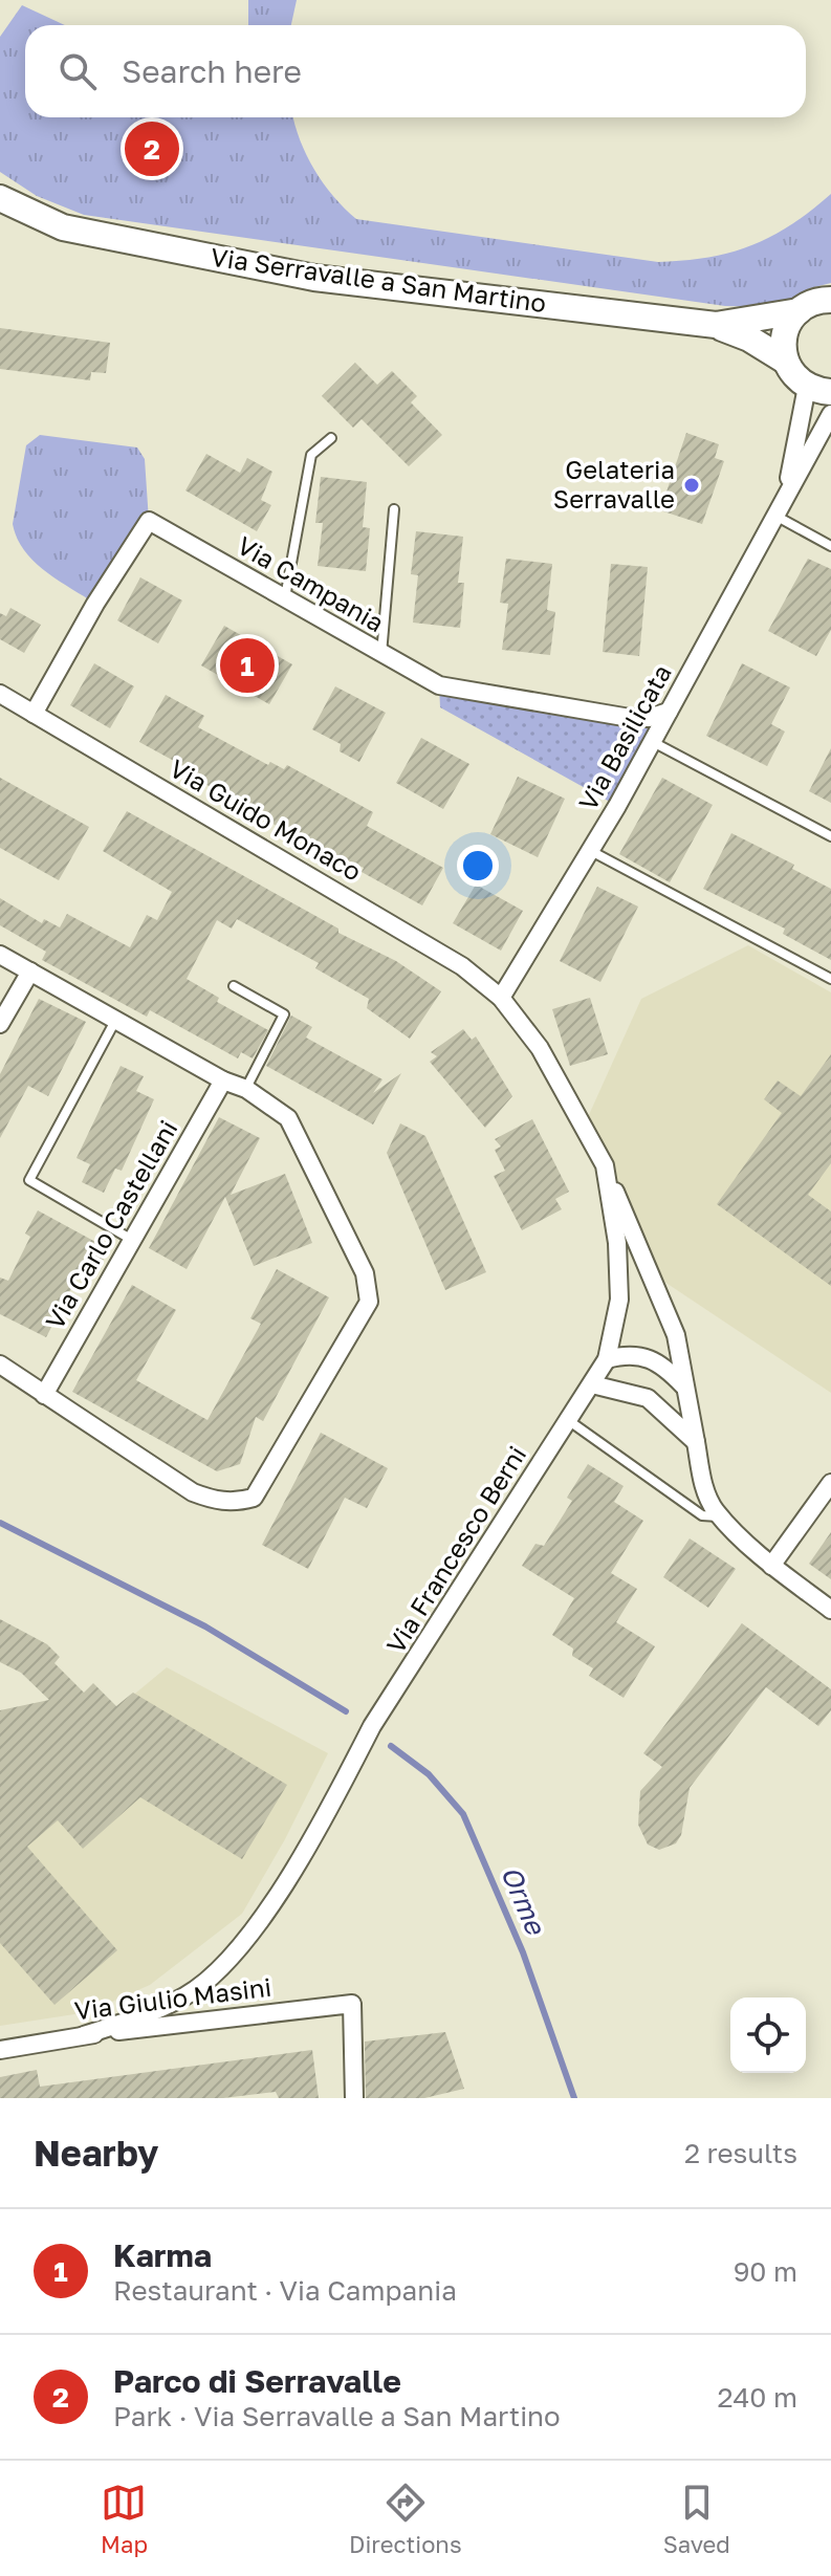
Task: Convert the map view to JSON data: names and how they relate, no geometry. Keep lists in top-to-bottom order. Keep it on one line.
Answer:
{"streets":{"street":["Via Serravalle a San Martino","Via Campania","Via Basilicata","Via Guido Monaco","Via Carlo Castellani","Via Francesco Berni","Via Giulio Masini"]},"crossings":[["Via Campania","Via Basilicata"],["Via Campania","Via Guido Monaco"],["Via Basilicata","Via Guido Monaco"],["Via Basilicata","Via Francesco Berni"],["Via Guido Monaco","Via Francesco Berni"],["Via Francesco Berni","Via Giulio Masini"]],"water":["Orme"],"places":["Gelateria Serravalle"],"page":{"search":"Search here","pins":["2","1"],"heading":["Nearby","2 results"],"list":[{"mark":"1","name":"Karma","note":"Restaurant · Via Campania","value":"90 m"},{"mark":"2","name":"Parco di Serravalle","note":"Park · Via Serravalle a San Martino","value":"240 m"}],"nav":["Map","Directions","Saved"]}}
